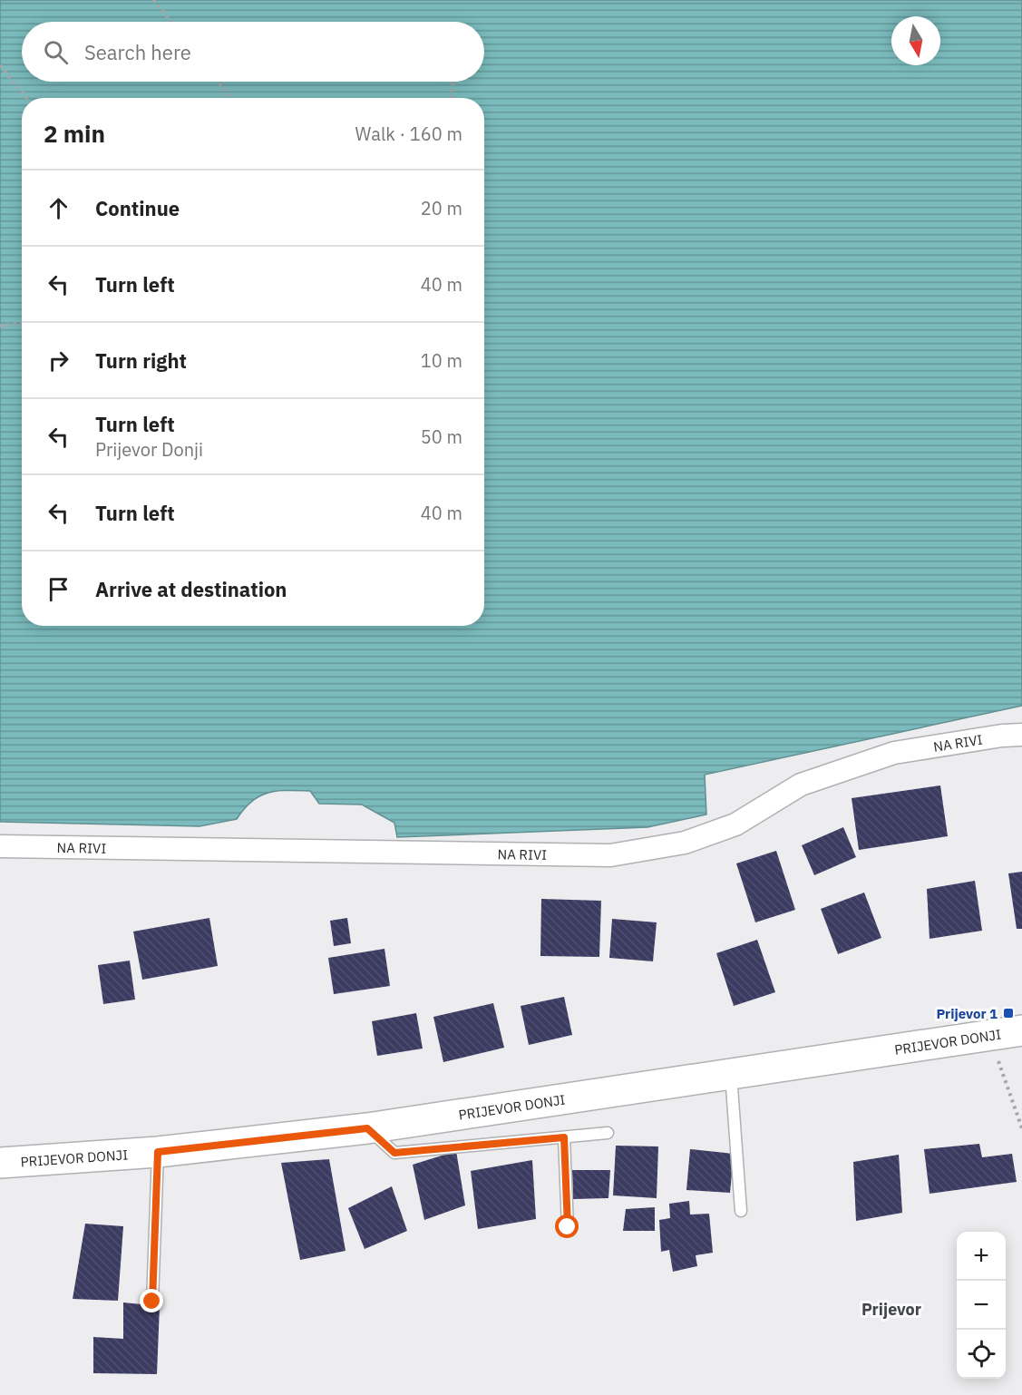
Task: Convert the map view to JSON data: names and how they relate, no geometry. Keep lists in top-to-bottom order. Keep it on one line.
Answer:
{"streets":{"main road":["PRIJEVOR DONJI"],"street":["NA RIVI"]},"districts":["Prijevor"],"places":{"transit":["Prijevor 1"]},"north":"bottom","page":{"search":"Search here","heading":["2 min","Walk · 160 m"],"list":[["Continue","20 m"],["Turn left","40 m"],["Turn right","10 m"],["Turn left","Prijevor Donji","50 m"],["Turn left","40 m"],"Arrive at destination"],"map_buttons":["+","−"]}}
